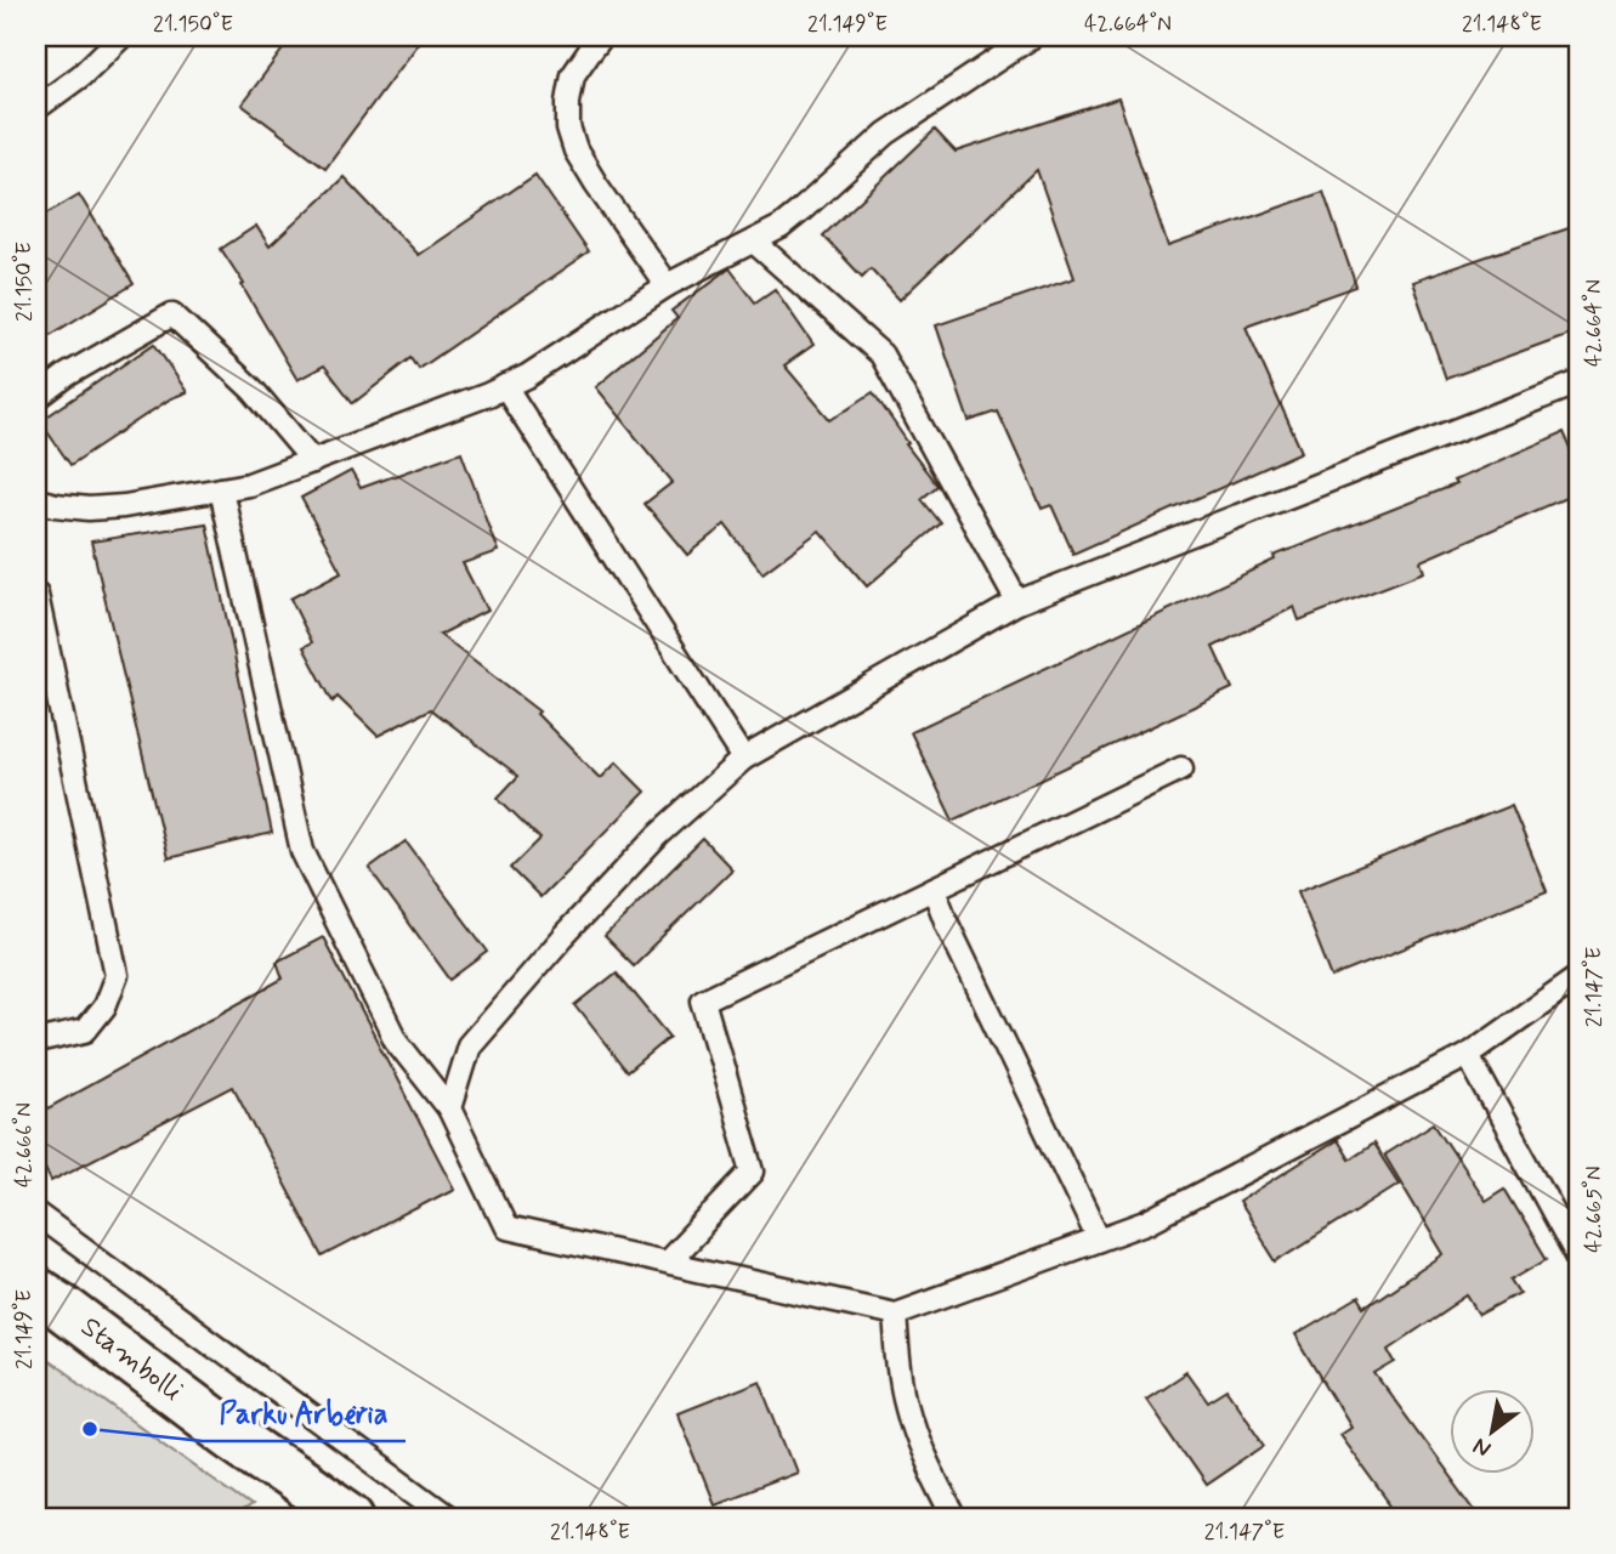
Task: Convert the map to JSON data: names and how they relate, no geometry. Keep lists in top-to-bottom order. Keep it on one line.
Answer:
{"streets":{"street":["Stambolli"]},"places":["Parku Arbëria"],"north":"bottom left","coordinates":["21.150°E","21.149°E","42.664°N","21.148°E","21.147°E","42.666°N","42.665°N"]}
